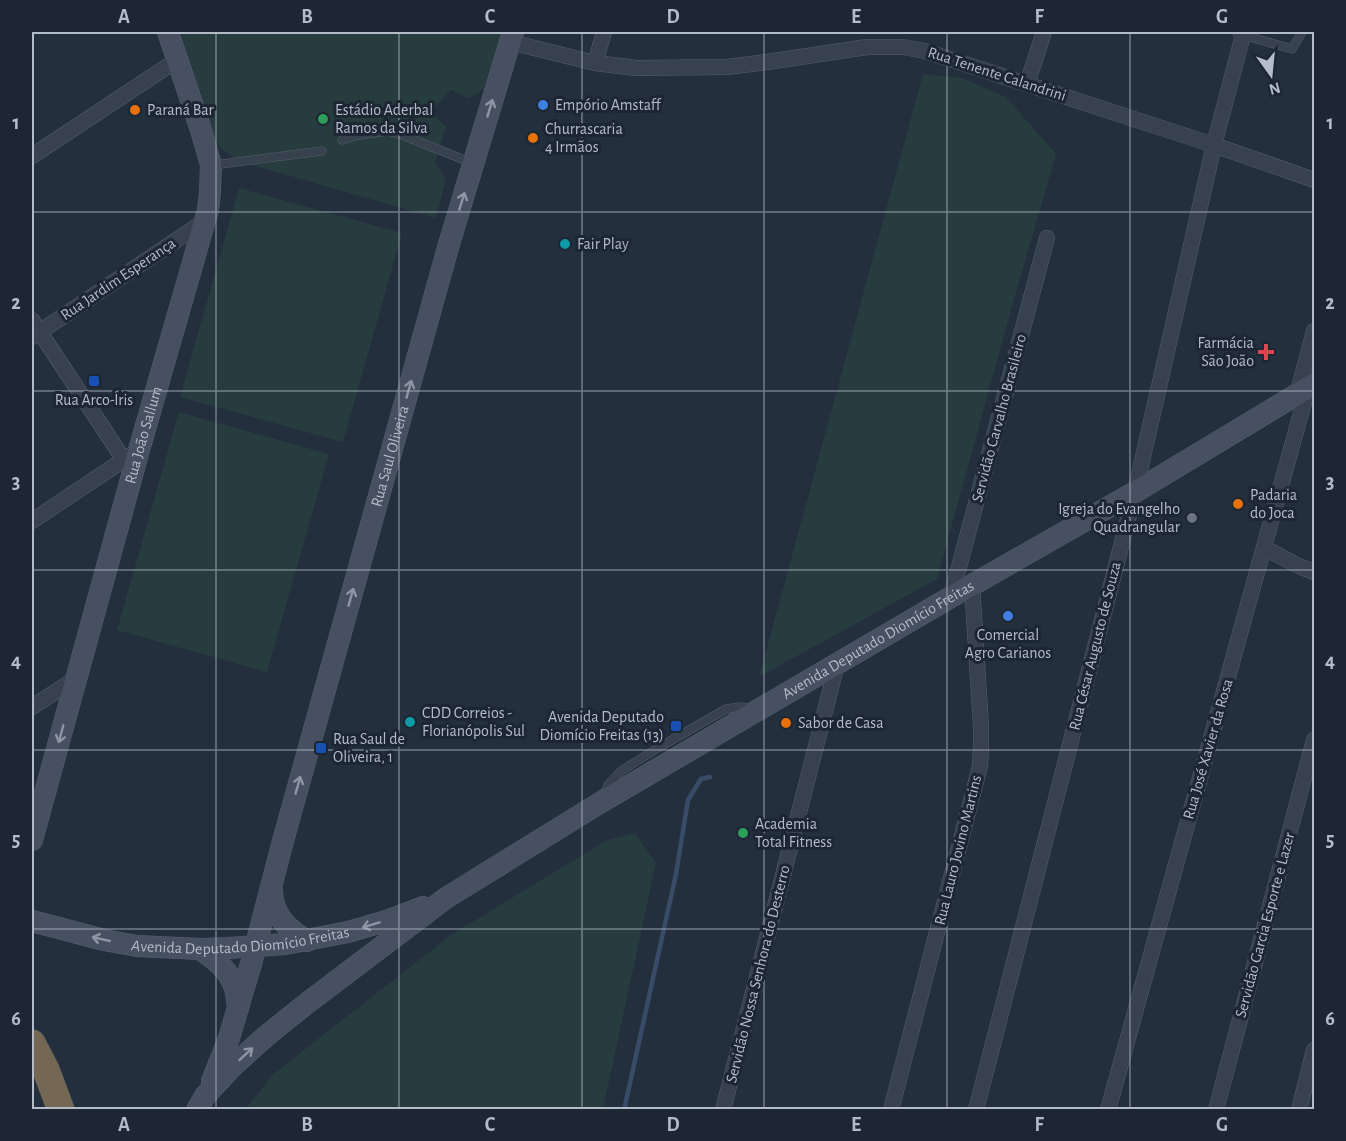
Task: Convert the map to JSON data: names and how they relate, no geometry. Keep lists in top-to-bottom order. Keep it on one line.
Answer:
{"streets":{"street":["Rua Tenente Calandrini","Rua Jardim Esperança","Servidão Carvalho Brasileiro","Rua João Sallum","Rua Saul Oliveira","Avenida Deputado Diomício Freitas","Rua César Augusto de Souza","Rua José Xavier da Rosa","Rua Lauro Jovino Martins","Servidão Garcia Esporte e Lazer","Servidão Nossa Senhora do Desterro"]},"crossings":[["Rua Tenente Calandrini","Rua Saul Oliveira"],["Rua Tenente Calandrini","Rua César Augusto de Souza"],["Rua Jardim Esperança","Rua João Sallum"],["Servidão Carvalho Brasileiro","Avenida Deputado Diomício Freitas"],["Rua Saul Oliveira","Avenida Deputado Diomício Freitas"],["Avenida Deputado Diomício Freitas","Rua César Augusto de Souza"],["Avenida Deputado Diomício Freitas","Rua José Xavier da Rosa"],["Avenida Deputado Diomício Freitas","Rua Lauro Jovino Martins"],["Avenida Deputado Diomício Freitas","Servidão Nossa Senhora do Desterro"]],"one_way":["Rua Saul Oliveira"],"places":{"other":["Empório Amstaff","Paraná Bar","Estádio Aderbal Ramos da Silva","Churrascaria 4 Irmãos","Fair Play","Padaria do Joca","Igreja do Evangelho Quadrangular","Comercial Agro Carianos","CDD Correios - Florianópolis Sul","Sabor de Casa","Academia Total Fitness"],"health":["Farmácia São João"],"transit":["Rua Arco-Íris","Avenida Deputado Diomício Freitas (13)","Rua Saul de Oliveira, 1"]},"north":"bottom","grid":{"columns":["A","B","C","D","E","F","G"],"rows":["1","2","3","4","5","6"]}}
